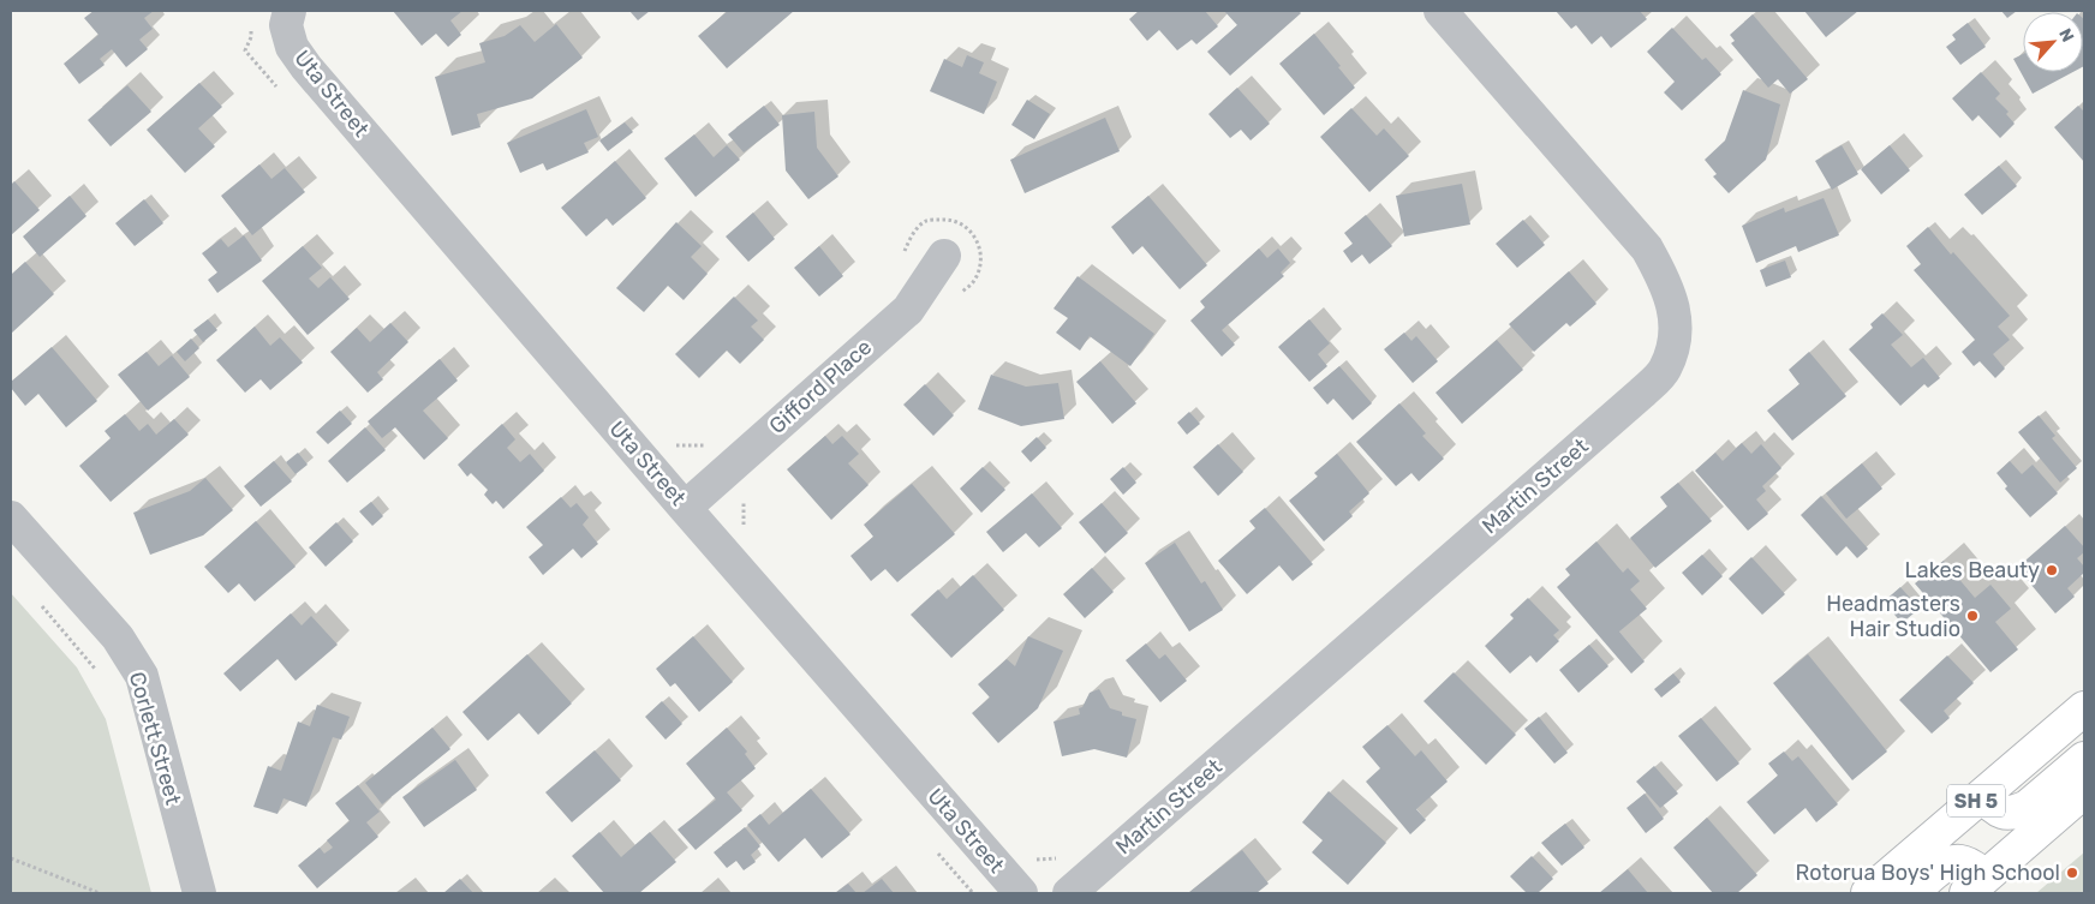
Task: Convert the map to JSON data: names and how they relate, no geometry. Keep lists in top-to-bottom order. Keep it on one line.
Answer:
{"streets":{"highway":["SH 5"],"street":["Uta Street","Gifford Place","Martin Street","Corlett Street"]},"crossings":[["Uta Street","Gifford Place"]],"places":["Lakes Beauty","Headmasters Hair Studio","Rotorua Boys' High School"],"north":"top right"}
